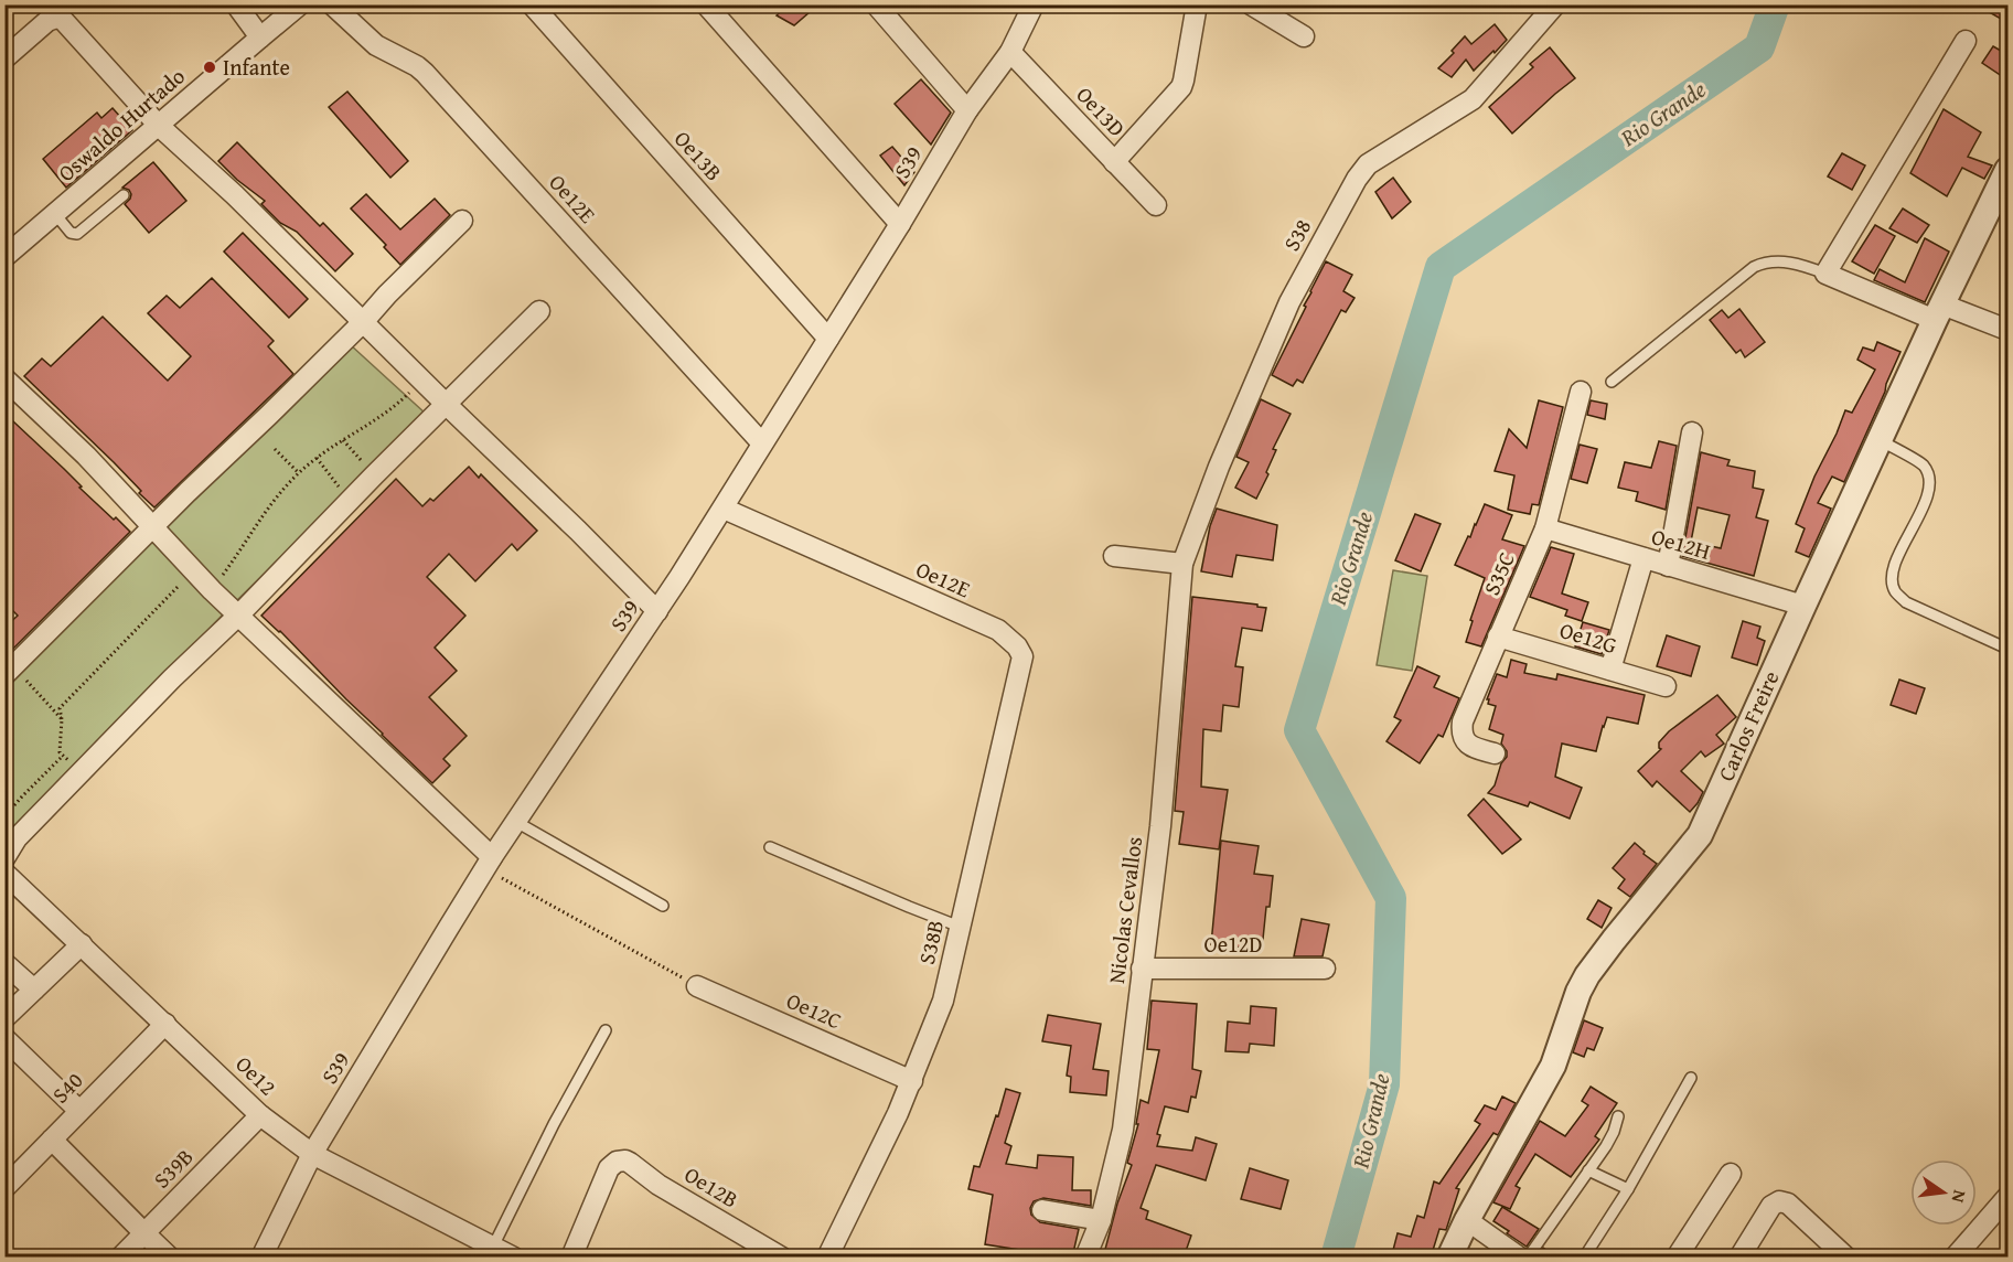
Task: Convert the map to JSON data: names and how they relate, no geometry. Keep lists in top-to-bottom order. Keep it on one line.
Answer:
{"streets":{"street":["Oe13D","Oswaldo Hurtado","Oe13B","S39","Oe12E","S38","Oe12H","S35C","Oe12G","Carlos Freire","Nicolas Cevallos","S38B","Oe12D","Oe12C","Oe12","S40","S39B","Oe12B"]},"crossings":[["Oe13D","S39"],["Oe13B","S39"],["S39","Oe12E"],["S39","Oe12"],["Oe12E","S38B"],["S38","Nicolas Cevallos"],["Oe12H","S35C"],["Oe12H","Carlos Freire"],["S35C","Oe12G"],["Nicolas Cevallos","Oe12D"],["S38B","Oe12C"],["Oe12","S40"],["Oe12","S39B"]],"water":["Rio Grande"],"places":["Infante"],"north":"right"}
